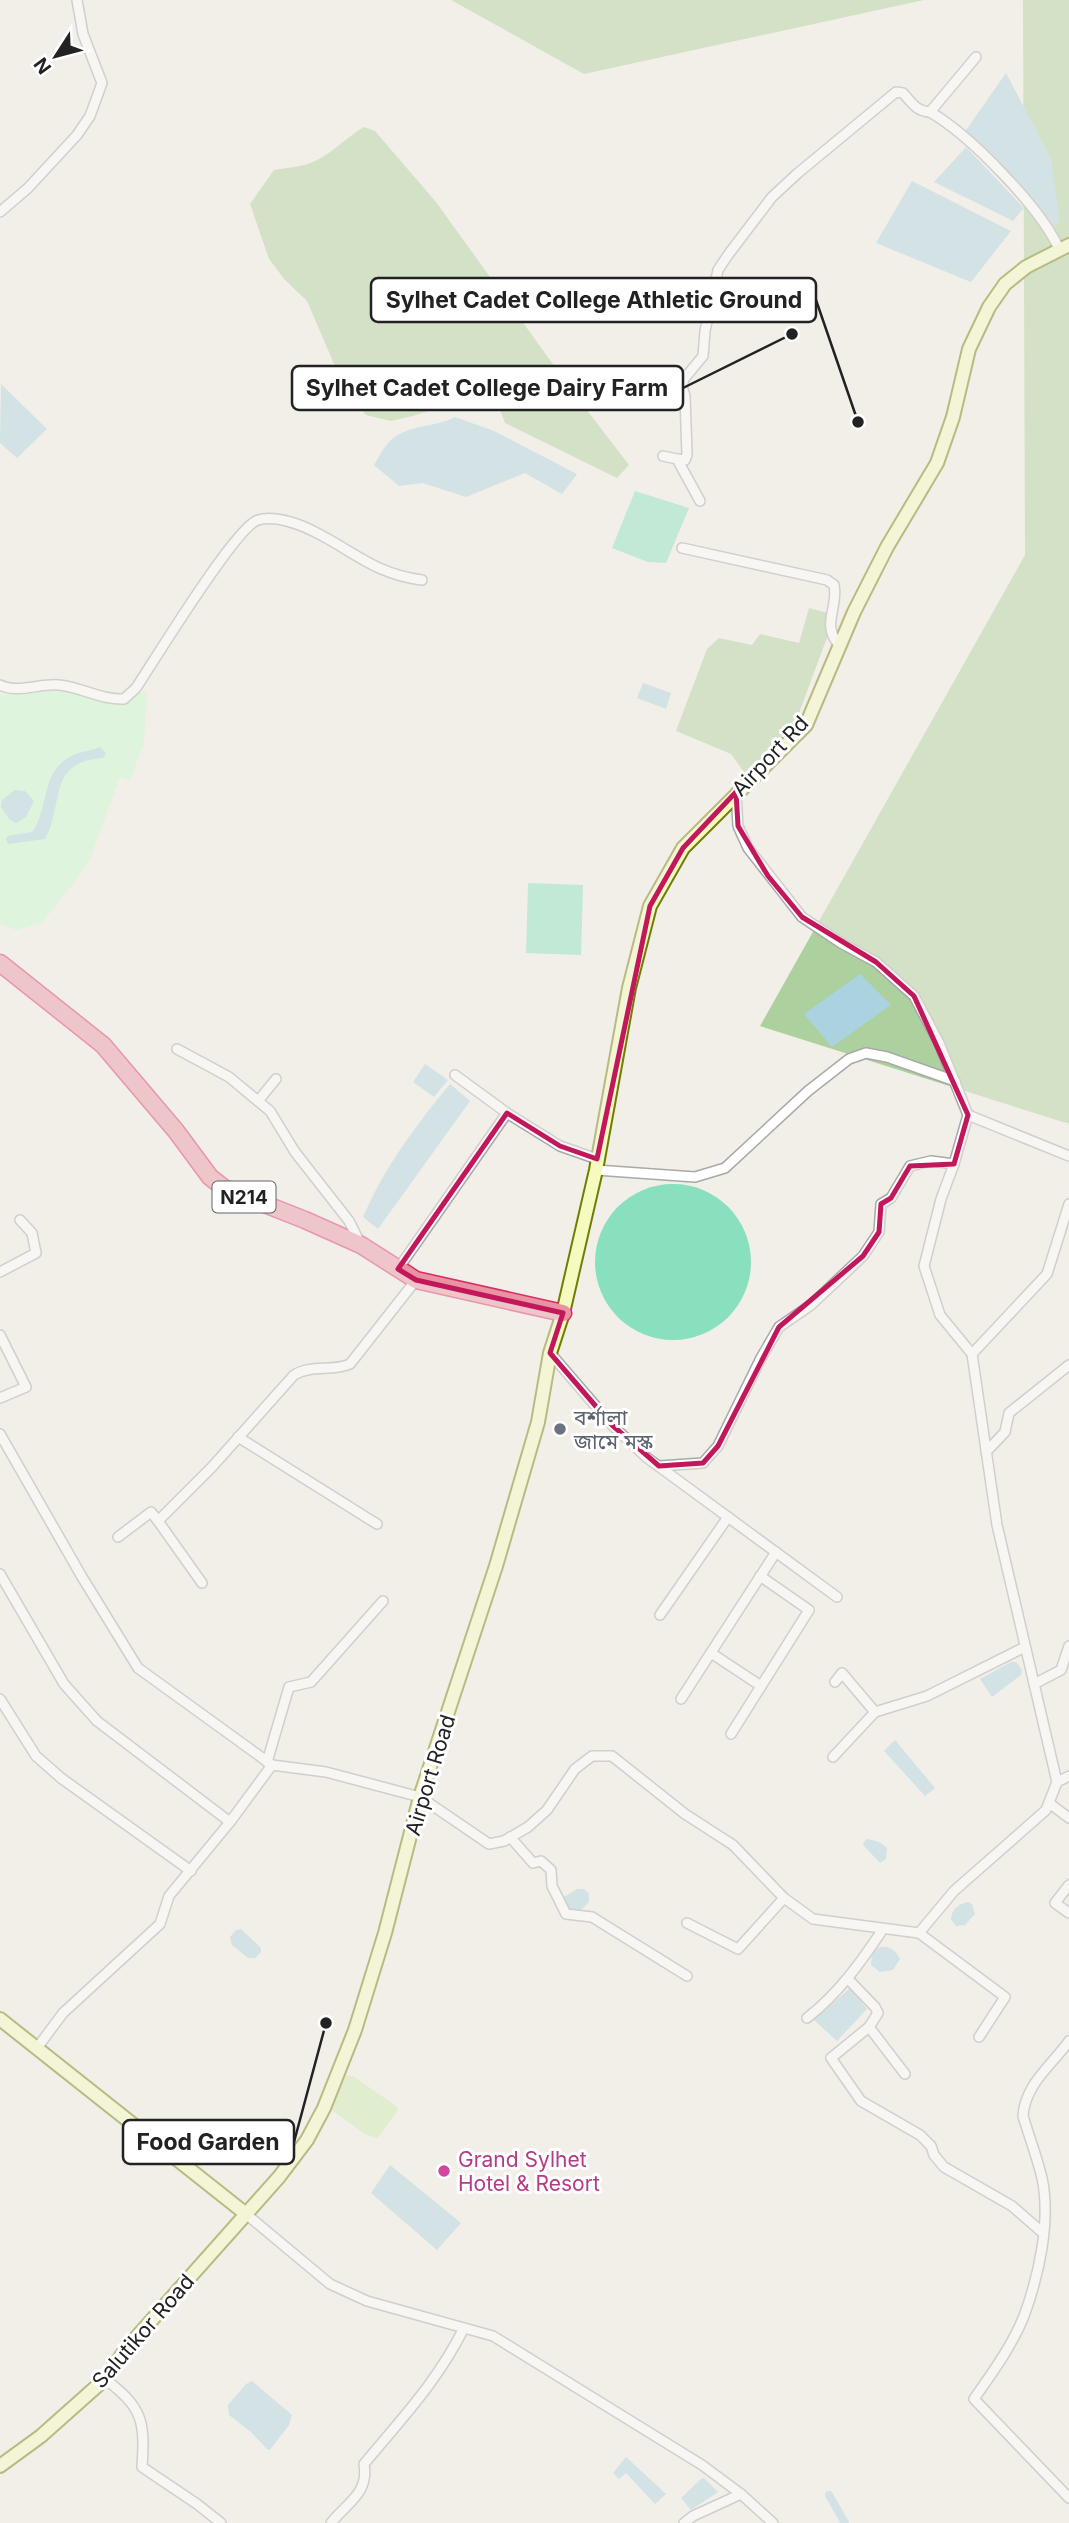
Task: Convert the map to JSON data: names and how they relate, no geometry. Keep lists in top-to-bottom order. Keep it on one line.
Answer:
{"streets":{"highway":["N214"],"main road":["Airport Rd","Airport Road","Salutikor Road"]},"crossings":[["Airport Rd","N214"],["Airport Rd","Airport Road"],["N214","Airport Road"],["Airport Road","Salutikor Road"]],"places":["Sylhet Cadet College Dairy Farm","Sylhet Cadet College Athletic Ground","বর্শালা জামে মস্ক","Food Garden","Grand Sylhet Hotel & Resort"],"north":"bottom left"}
